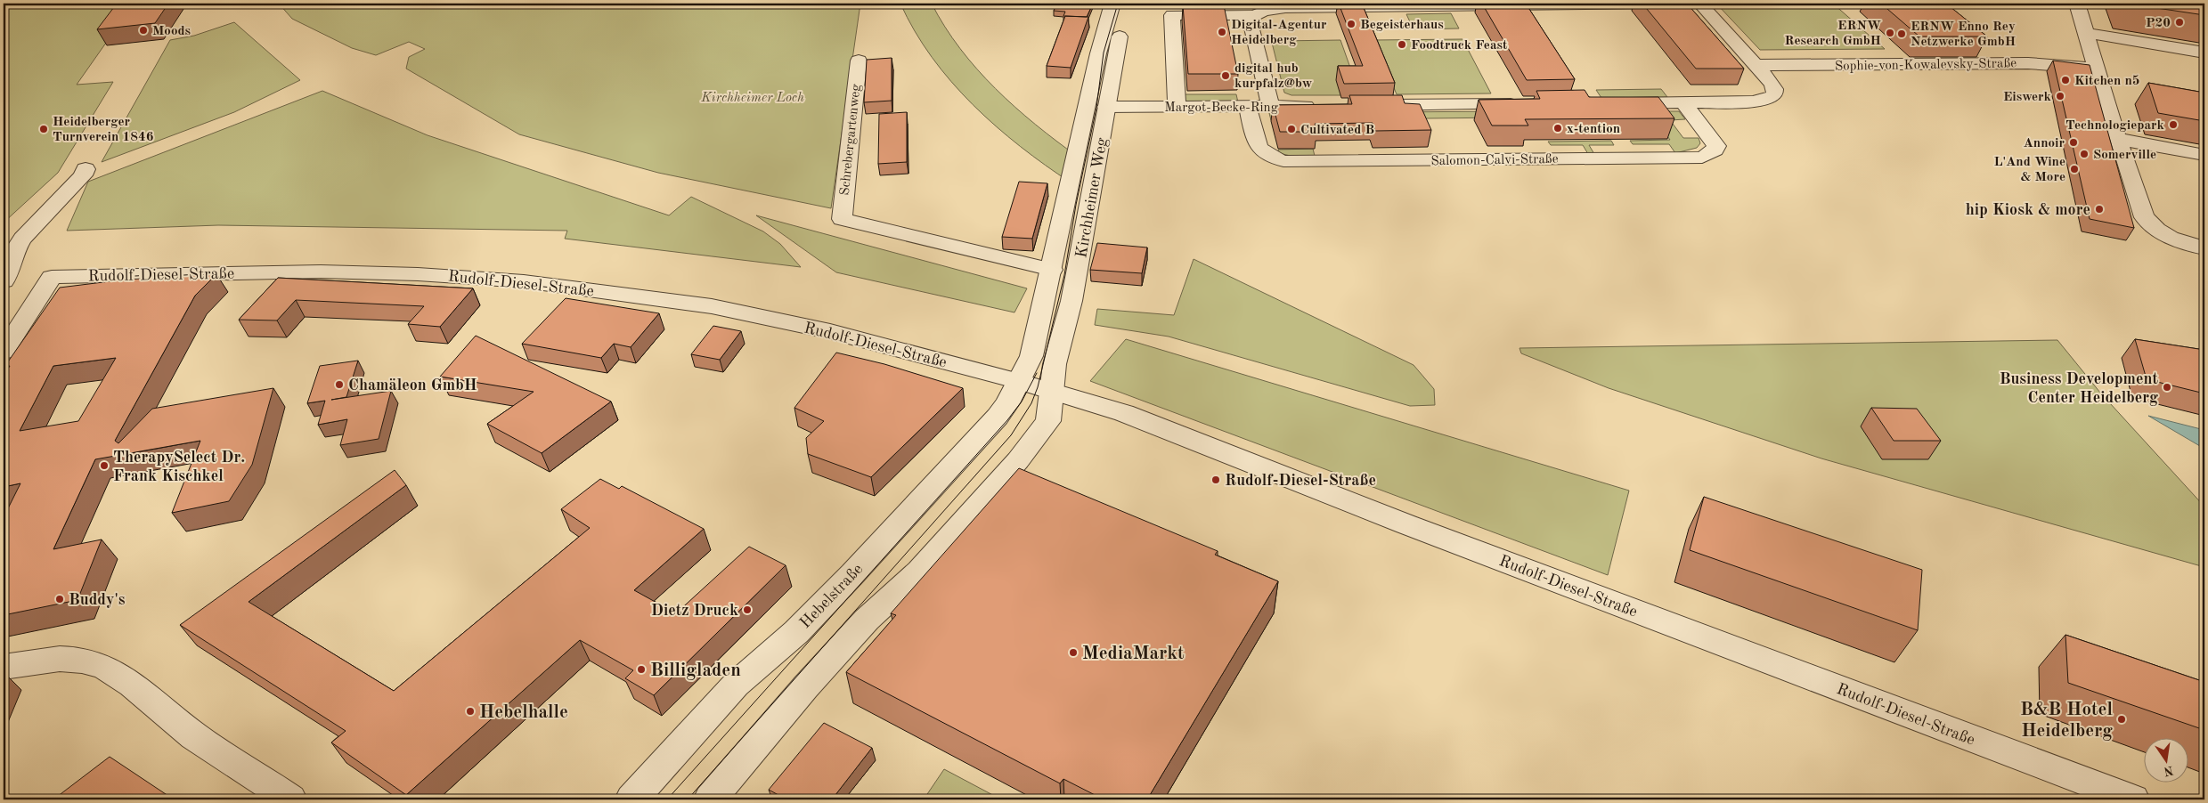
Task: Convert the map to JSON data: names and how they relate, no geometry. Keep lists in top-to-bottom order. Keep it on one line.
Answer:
{"streets":{"street":["Sophie-von-Kowalevsky-Straße","Margot-Becke-Ring","Schrebergartenweg","Salomon-Calvi-Straße","Kirchheimer Weg","Rudolf-Diesel-Straße","Hebelstraße"]},"crossings":[["Margot-Becke-Ring","Salomon-Calvi-Straße"],["Margot-Becke-Ring","Kirchheimer Weg"],["Schrebergartenweg","Kirchheimer Weg"],["Kirchheimer Weg","Rudolf-Diesel-Straße"],["Kirchheimer Weg","Hebelstraße"],["Rudolf-Diesel-Straße","Hebelstraße"]],"parks":["Kirchheimer Loch"],"places":["P20","Begeisterhaus","Moods","Digital-Agentur Heidelberg","ERNW Research GmbH","ERNW Enno Rey Netzwerke GmbH","Foodtruck Feast","digital hub kurpfalz@bw","Kitchen n5","Eiswerk","Technologiepark","x-tention","Heidelberger Turnverein 1846","Cultivated B","Annoir","Somerville","L'And Wine & More","hip Kiosk & more","Chamäleon GmbH","Business Development Center Heidelberg","TherapySelect Dr. Frank Kischkel","Rudolf-Diesel-Straße","Buddy's","Dietz Druck","MediaMarkt","Billigladen","Hebelhalle","B&B Hotel Heidelberg"],"north":"bottom"}
